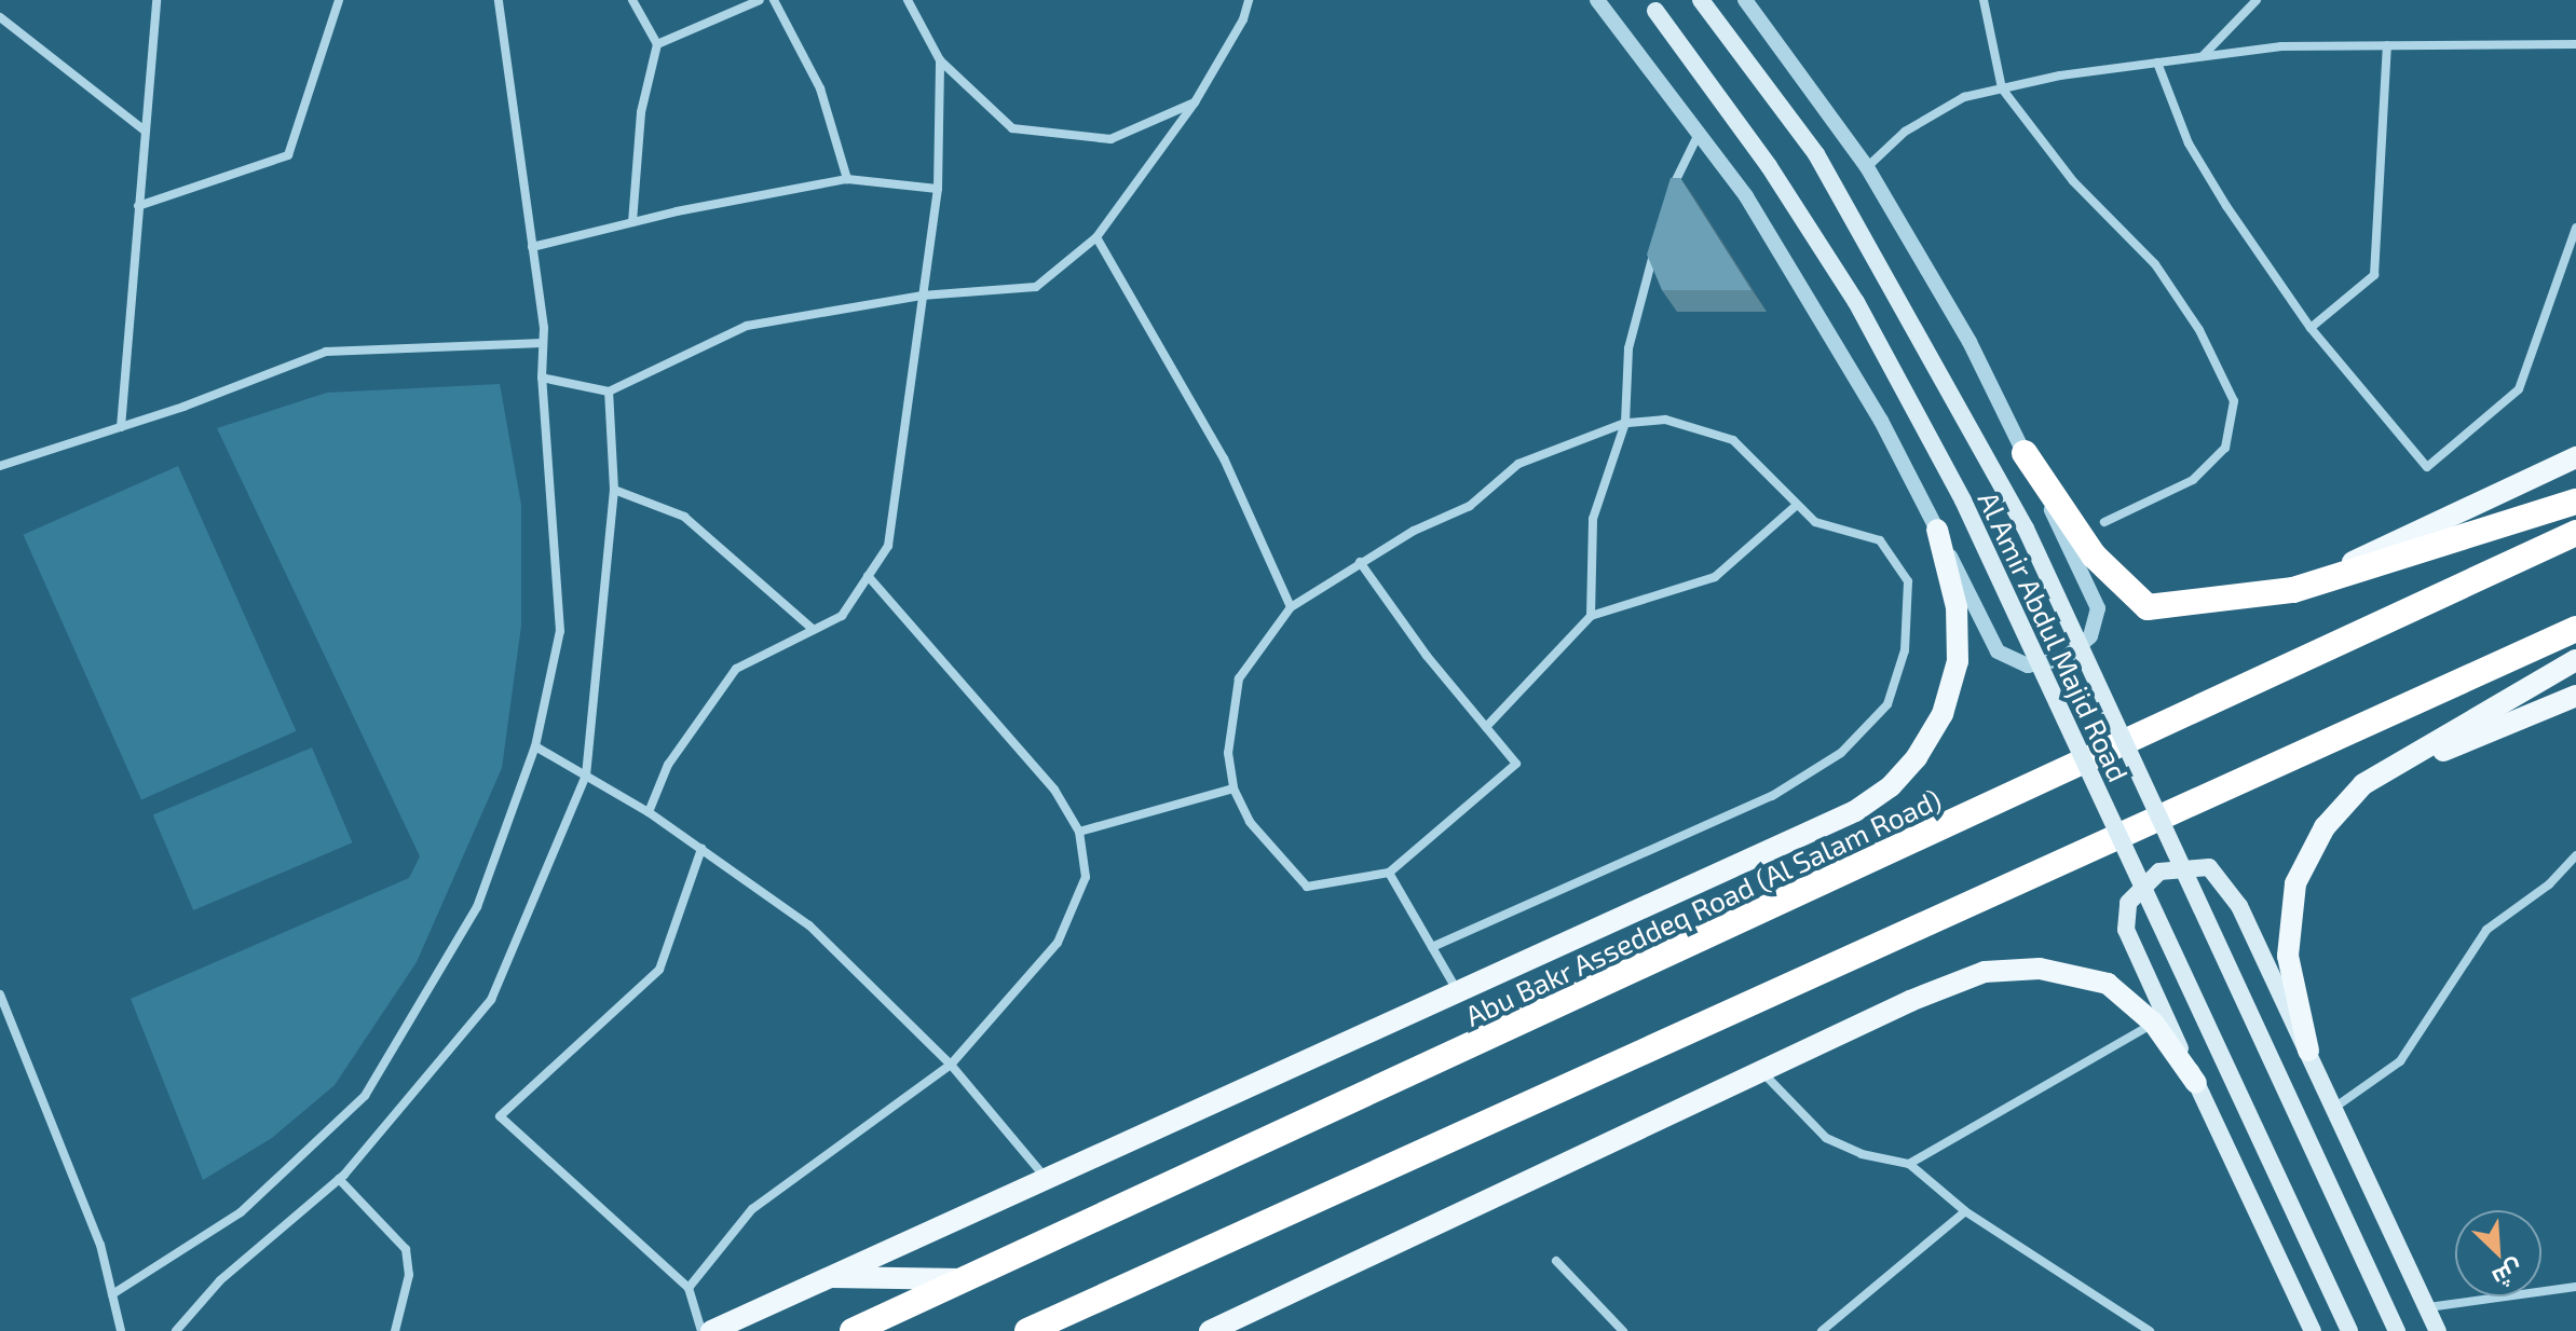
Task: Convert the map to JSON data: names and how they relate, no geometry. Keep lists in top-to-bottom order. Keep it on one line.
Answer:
{"streets":{"highway":["Abu Bakr Asseddeq Road (Al Salam Road)"],"main road":["Al Amir Abdul Majid Road"]},"north":"bottom right"}
